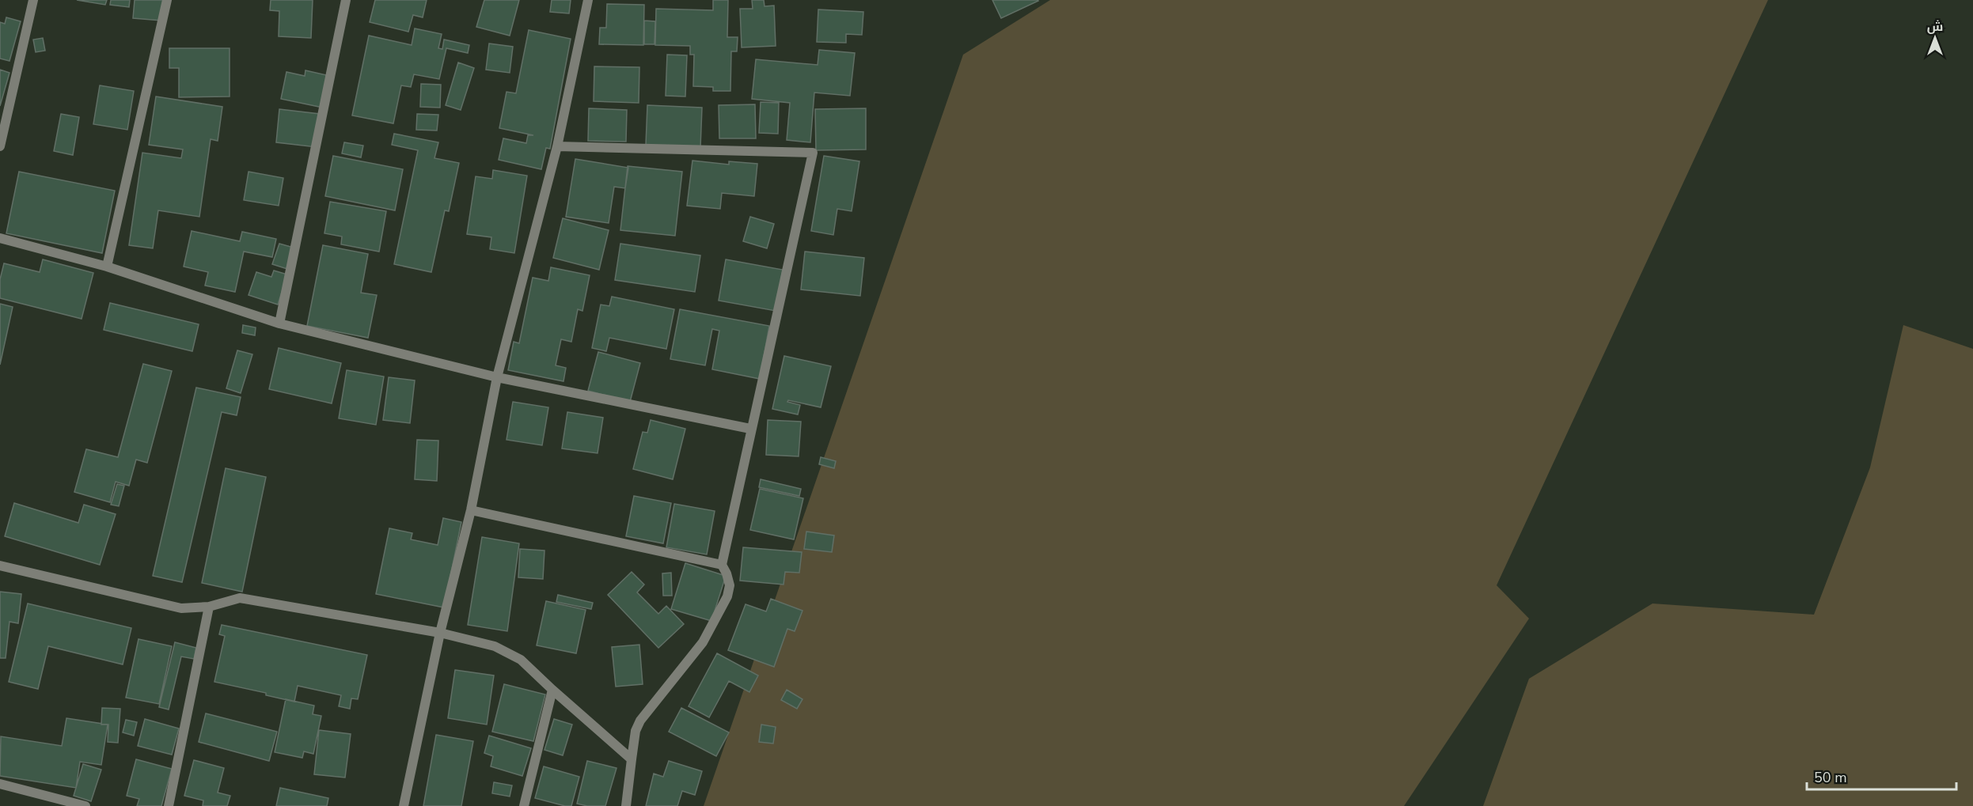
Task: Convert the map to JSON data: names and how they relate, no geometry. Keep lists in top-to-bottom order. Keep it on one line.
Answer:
{"scale_bar":"50 m","north":"top"}
